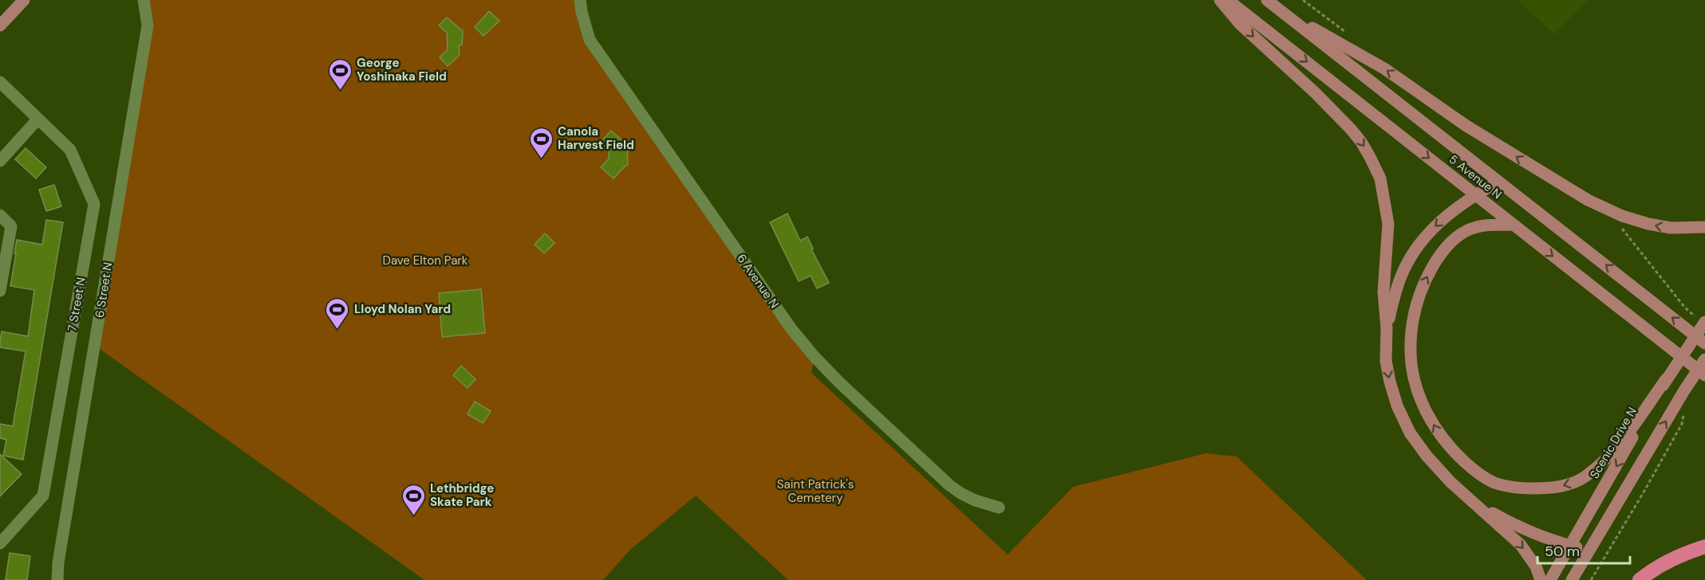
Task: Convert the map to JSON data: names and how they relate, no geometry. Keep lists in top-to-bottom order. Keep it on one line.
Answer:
{"streets":{"main road":["5 Avenue N","Scenic Drive N"],"street":["6 Avenue N","6 Street N","7 Street N"]},"parks":["Dave Elton Park","Saint Patrick's Cemetery"],"places":{"sports":["George Yoshinaka Field","Canola Harvest Field","Lloyd Nolan Yard","Lethbridge Skate Park"]},"scale_bar":"50 m"}
